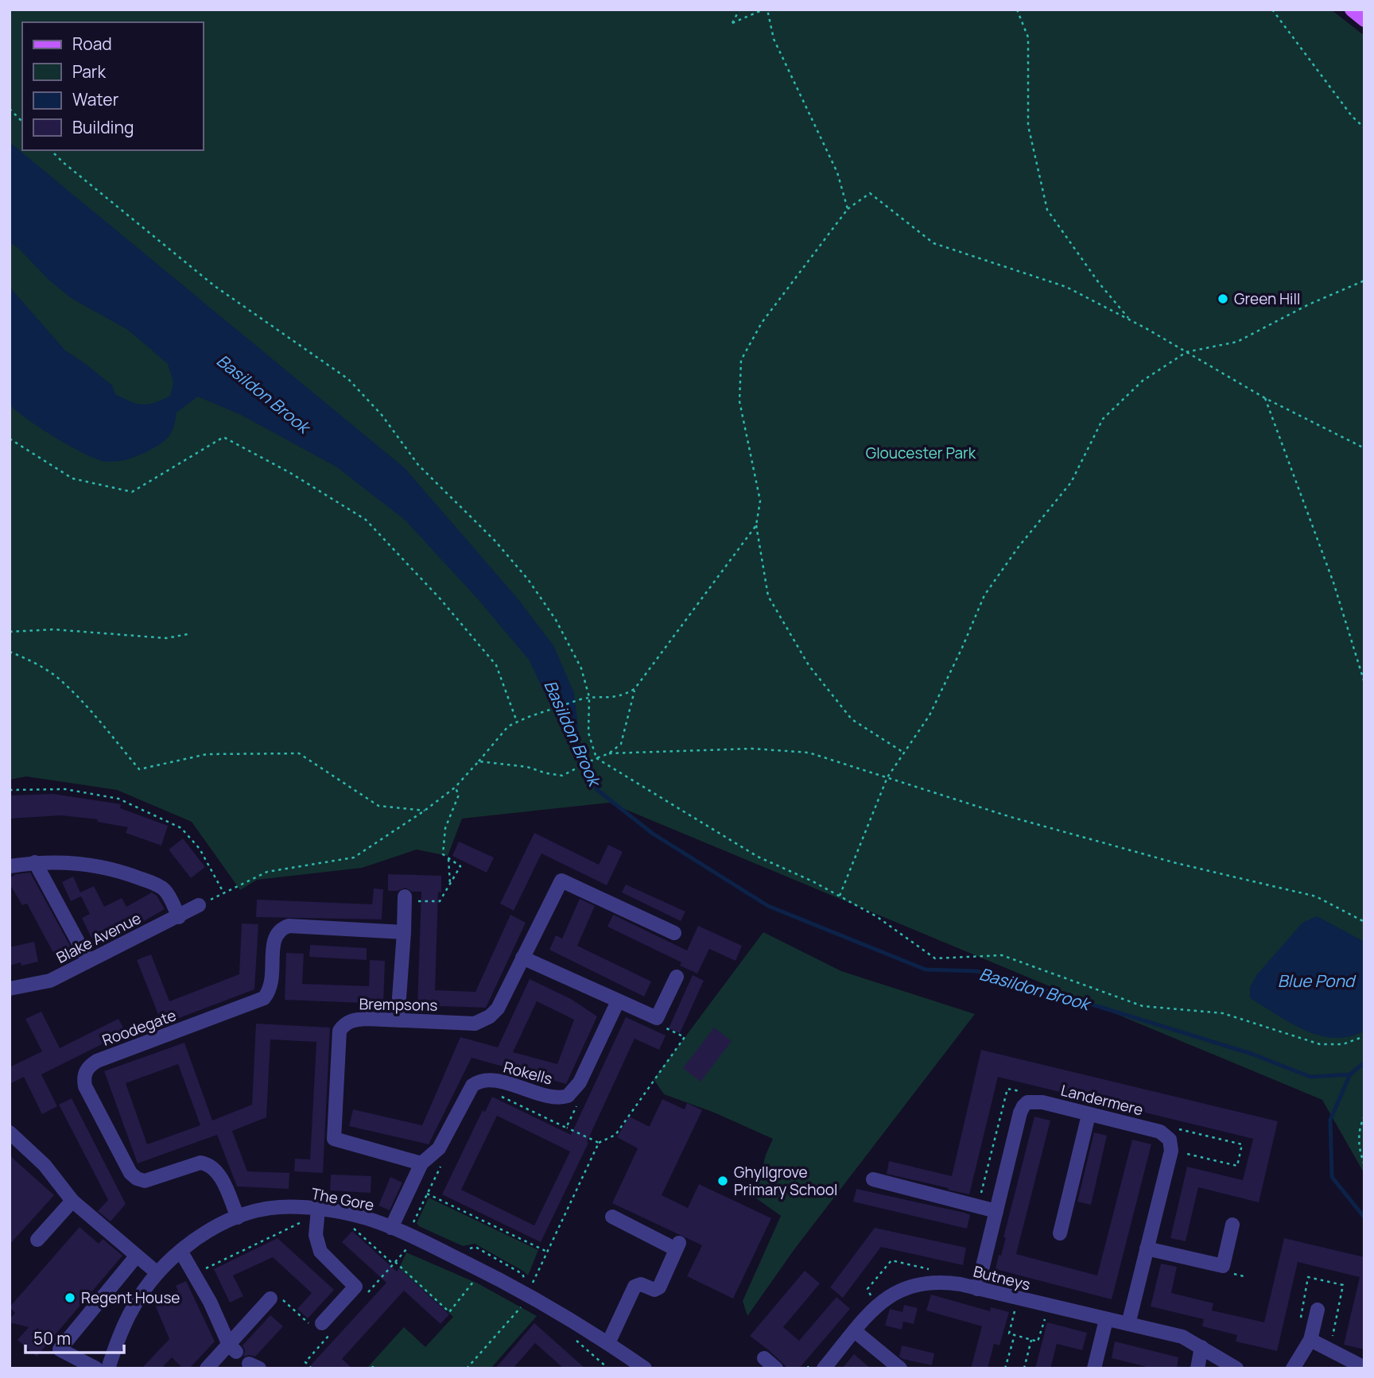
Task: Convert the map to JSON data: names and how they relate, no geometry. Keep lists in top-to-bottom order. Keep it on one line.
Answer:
{"streets":{"street":["Blake Avenue","Brempsons","Roodegate","Rokells","Landermere","The Gore","Butneys"]},"crossings":[["Brempsons","Rokells"],["Roodegate","The Gore"],["Rokells","The Gore"],["Landermere","Butneys"]],"water":["Basildon Brook","Blue Pond"],"parks":["Gloucester Park"],"places":["Green Hill","Ghyllgrove Primary School","Regent House"],"legend":["Road","Park","Water","Building"],"scale_bar":"50 m"}
